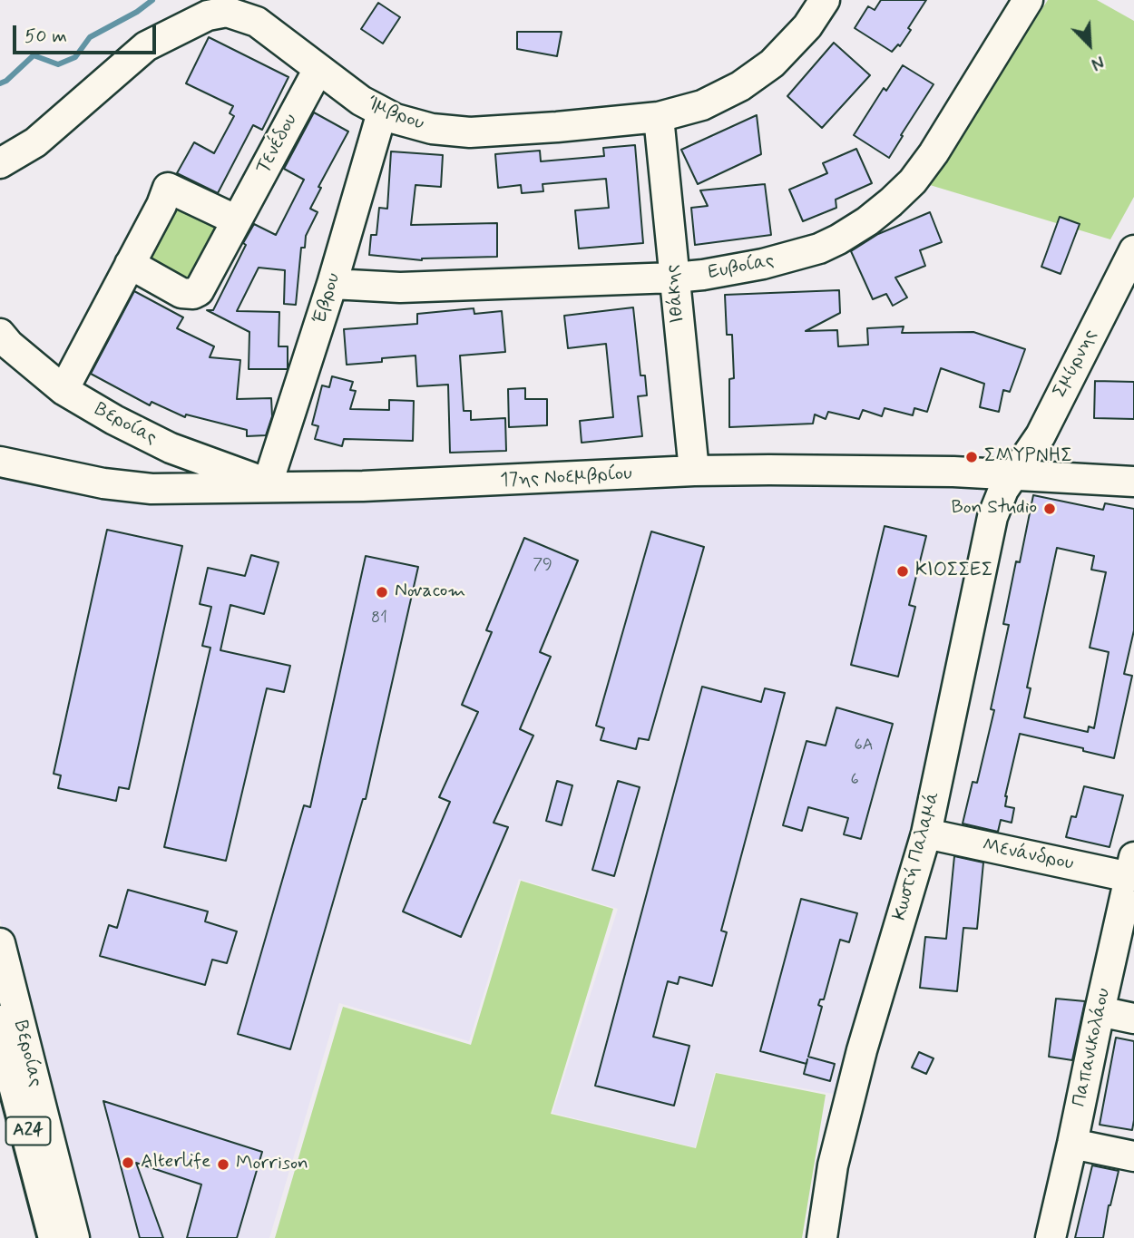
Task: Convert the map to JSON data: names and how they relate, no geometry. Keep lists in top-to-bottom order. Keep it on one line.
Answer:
{"streets":{"highway":["Α24"],"street":["Ίμβρου","Τενέδου","Ευβοίας","Ιθάκης","Έβρου","Σμύρνης","Βεροίας","17ης Νοεμβρίου","Μενάνδρου","Κωστή Παλαμά","Παπανικολάου"]},"crossings":[["Ίμβρου","Τενέδου"],["Ίμβρου","Ιθάκης"],["Ίμβρου","Έβρου"],["Ευβοίας","Ιθάκης"],["Ευβοίας","Έβρου"],["Ιθάκης","17ης Νοεμβρίου"],["Έβρου","Βεροίας"],["Σμύρνης","17ης Νοεμβρίου"],["Σμύρνης","Κωστή Παλαμά"],["17ης Νοεμβρίου","Κωστή Παλαμά"],["Μενάνδρου","Κωστή Παλαμά"],["Μενάνδρου","Παπανικολάου"]],"places":["ΣΜΥΡΝΗΣ","Bon Studio","ΚΙΟΣΣΕΣ","Novacom","Alterlife","Morrison"],"house_numbers":["79","81","6A","6"],"scale_bar":"50 m","north":"bottom right"}
